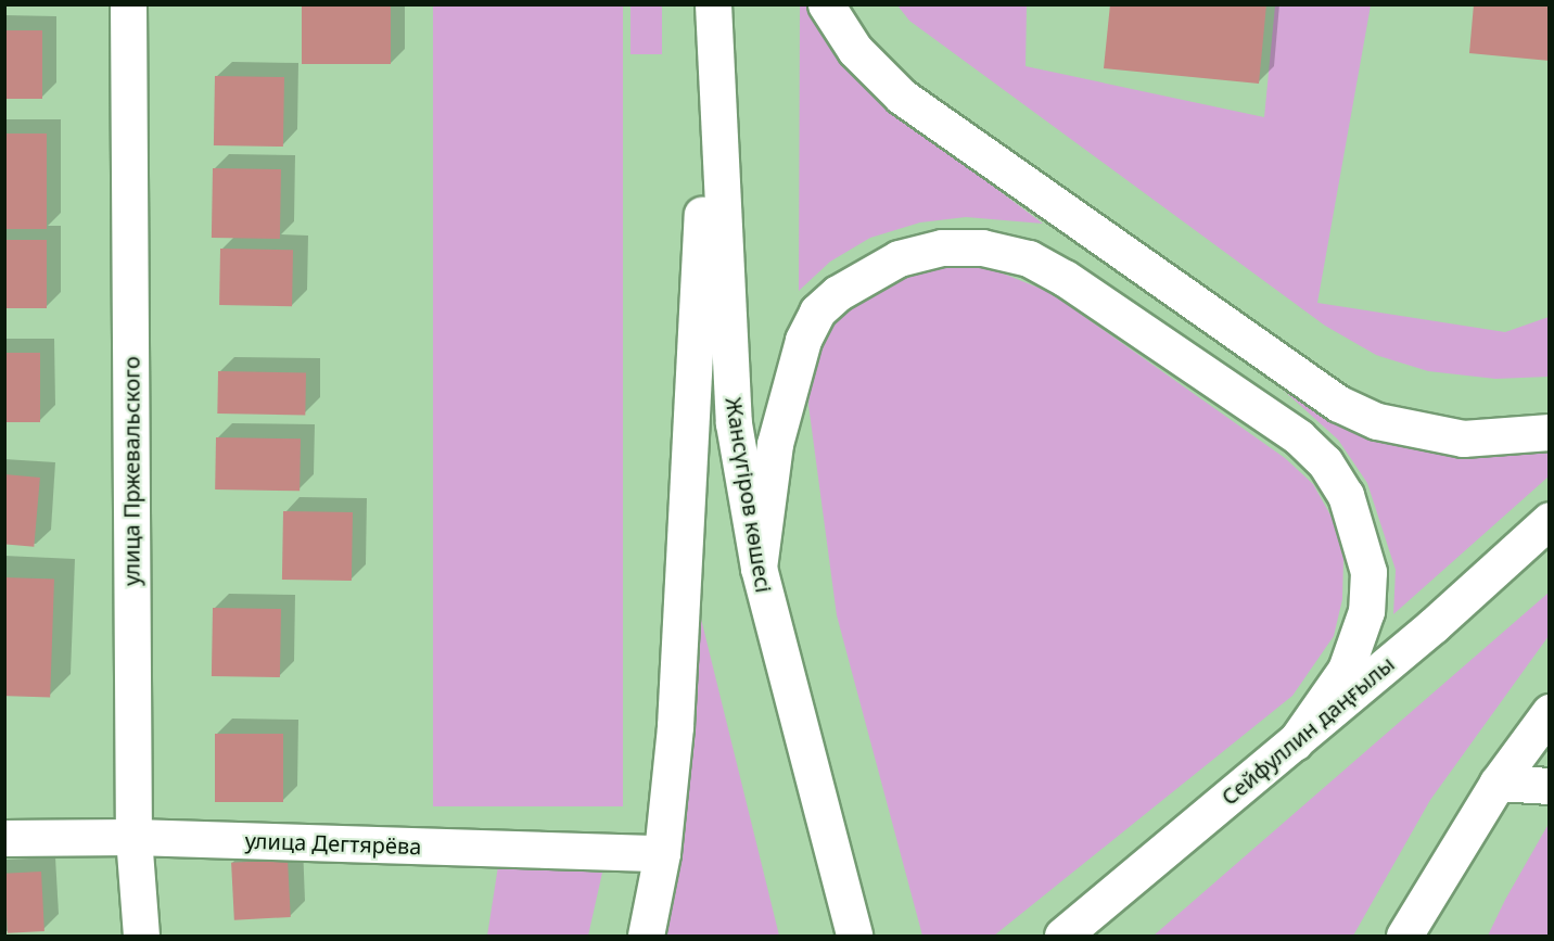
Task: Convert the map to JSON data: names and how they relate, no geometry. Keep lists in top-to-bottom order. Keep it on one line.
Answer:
{"streets":{"main road":["улица Пржевальского","Жансүгіров көшесі","Сейфуллин даңғылы","улица Дегтярёва"]},"crossings":[["улица Пржевальского","улица Дегтярёва"]]}
